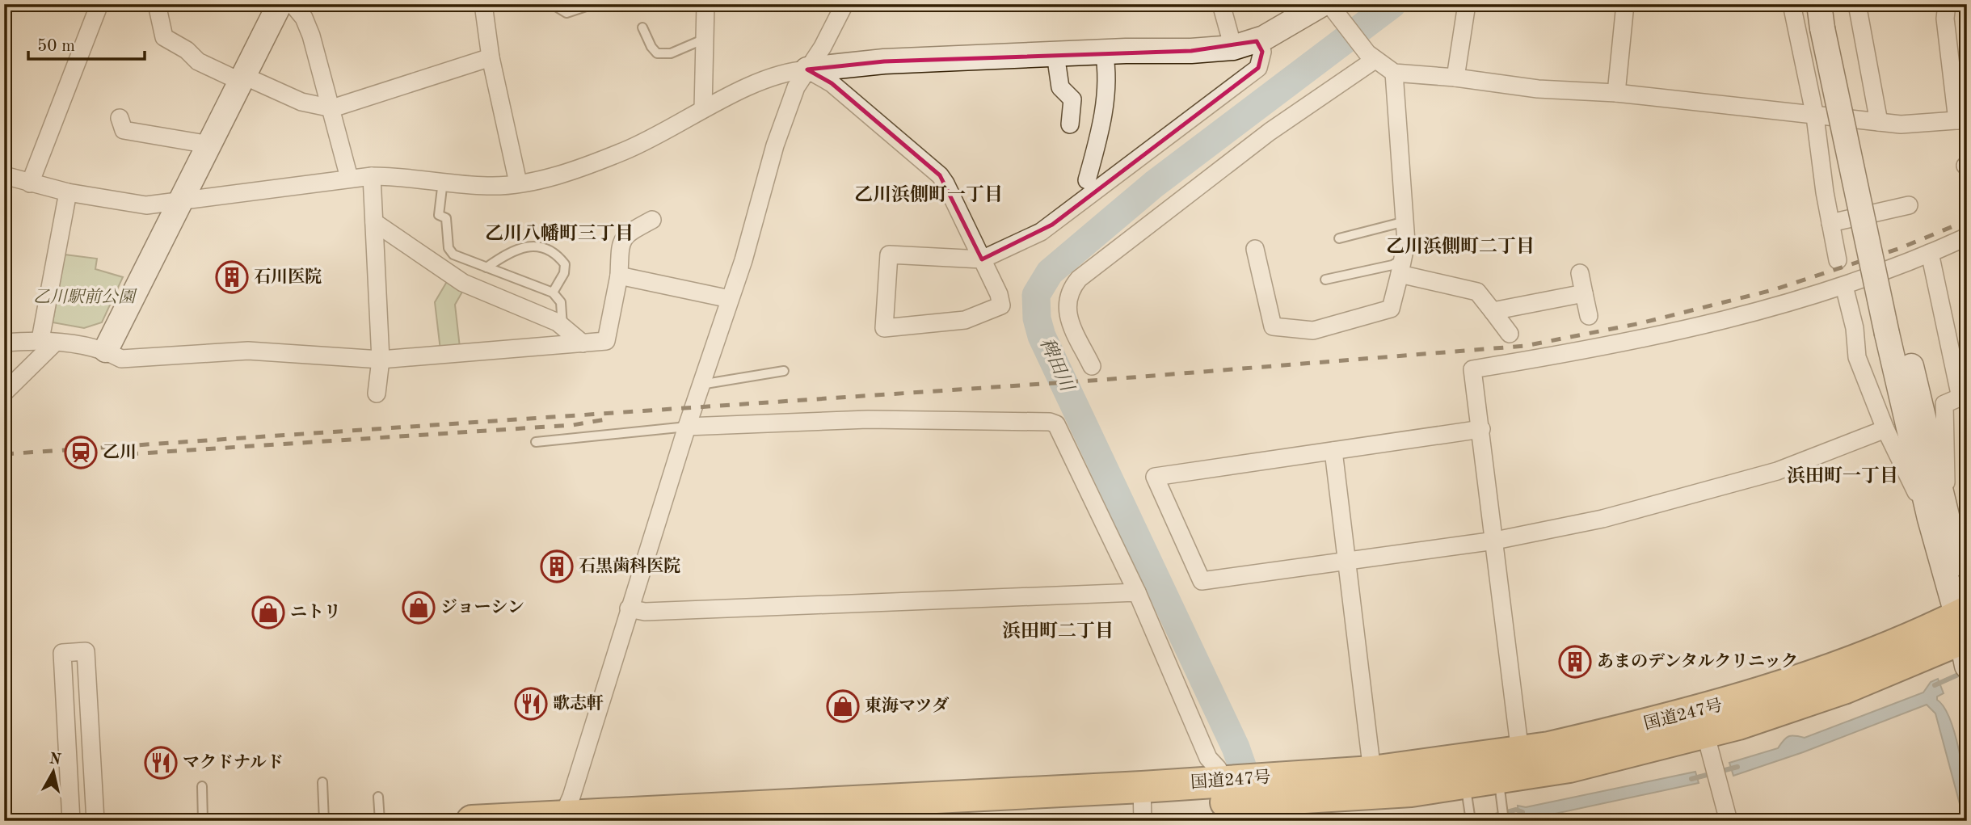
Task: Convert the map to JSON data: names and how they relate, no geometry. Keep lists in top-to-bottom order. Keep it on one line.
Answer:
{"streets":{"highway":["国道247号"]},"districts":["乙川浜側町一丁目","乙川八幡町三丁目","乙川浜側町二丁目","浜田町一丁目","浜田町二丁目"],"water":["稗田川"],"parks":["乙川駅前公園"],"places":{"building":["石川医院","石黒歯科医院","あまのデンタルクリニック"],"station":["乙川"],"shop":["ジョーシン","ニトリ","東海マツダ"],"restaurant":["歌志軒","マクドナルド"]},"scale_bar":"50 m","north":"top"}
